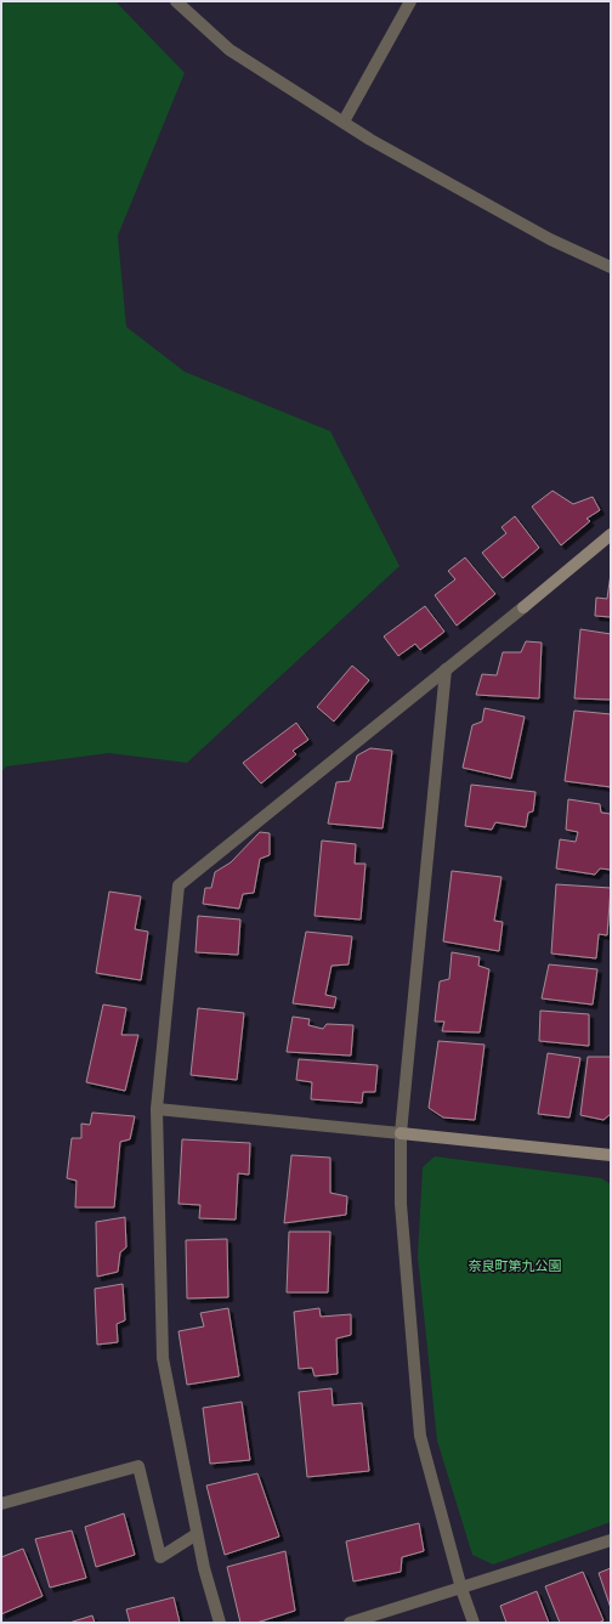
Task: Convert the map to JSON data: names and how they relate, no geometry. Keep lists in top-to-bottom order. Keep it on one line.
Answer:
{"parks":["奈良町第九公園"]}
